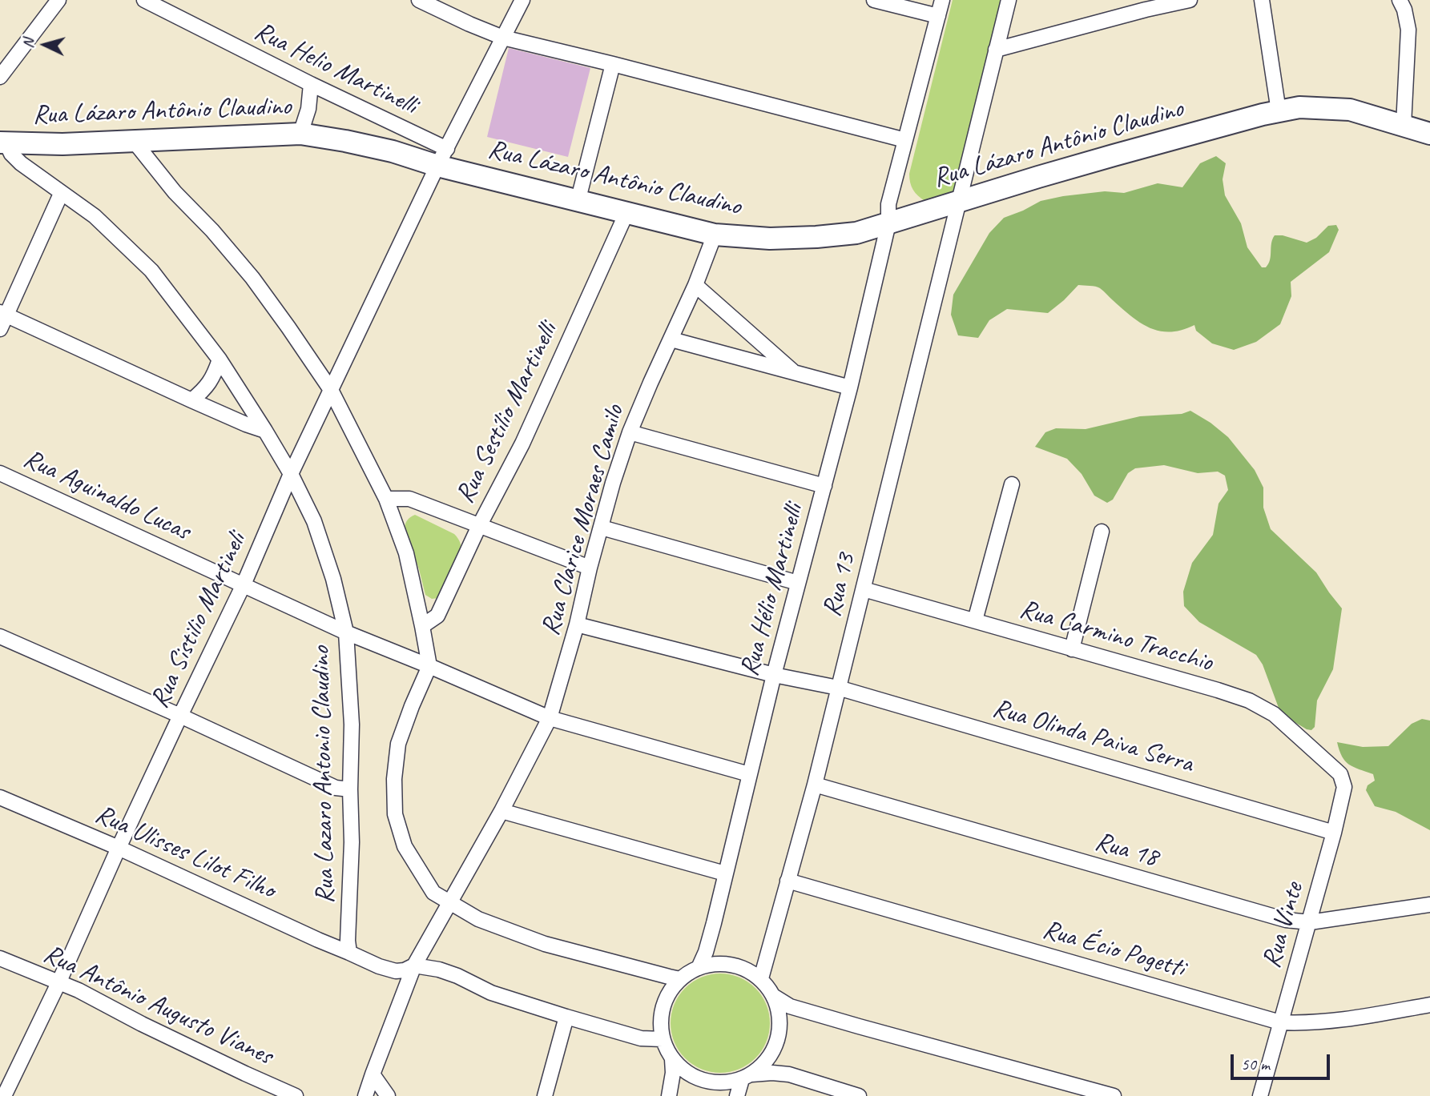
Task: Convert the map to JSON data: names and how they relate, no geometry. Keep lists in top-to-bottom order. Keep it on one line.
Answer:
{"streets":{"main road":["Rua Lázaro Antônio Claudino"],"street":["Rua Helio Martinelli","Rua Sestílio Martinelli","Rua Aguinaldo Lucas","Rua Clarice Moraes Camilo","Rua 13","Rua Hélio Martinelli","Rua Sistilio Martineli","Rua Carmino Tracchio","Rua Olinda Paiva Serra","Rua Lazaro Antonio Claudino","Rua 18","Rua Ulisses Lilot Filho","Rua Vinte","Rua Écio Pogetti","Rua Antônio Augusto Vianes"]},"crossings":[["Rua Helio Martinelli","Rua Lázaro Antônio Claudino"],["Rua Helio Martinelli","Rua Sistilio Martineli"],["Rua Lázaro Antônio Claudino","Rua Sestílio Martinelli"],["Rua Lázaro Antônio Claudino","Rua Clarice Moraes Camilo"],["Rua Lázaro Antônio Claudino","Rua 13"],["Rua Lázaro Antônio Claudino","Rua Hélio Martinelli"],["Rua Lázaro Antônio Claudino","Rua Sistilio Martineli"],["Rua Lázaro Antônio Claudino","Rua Lazaro Antonio Claudino"],["Rua Aguinaldo Lucas","Rua Sistilio Martineli"],["Rua Aguinaldo Lucas","Rua Lazaro Antonio Claudino"],["Rua Clarice Moraes Camilo","Rua Olinda Paiva Serra"],["Rua 13","Rua Hélio Martinelli"],["Rua 13","Rua Carmino Tracchio"],["Rua 13","Rua Olinda Paiva Serra"],["Rua 13","Rua 18"],["Rua 13","Rua Écio Pogetti"],["Rua Hélio Martinelli","Rua Olinda Paiva Serra"],["Rua Sistilio Martineli","Rua Lazaro Antonio Claudino"],["Rua Sistilio Martineli","Rua Ulisses Lilot Filho"],["Rua Sistilio Martineli","Rua Antônio Augusto Vianes"],["Rua Carmino Tracchio","Rua Vinte"],["Rua Olinda Paiva Serra","Rua Vinte"],["Rua Lazaro Antonio Claudino","Rua Ulisses Lilot Filho"],["Rua 18","Rua Vinte"],["Rua Vinte","Rua Écio Pogetti"]],"scale_bar":"50 m","north":"left"}
